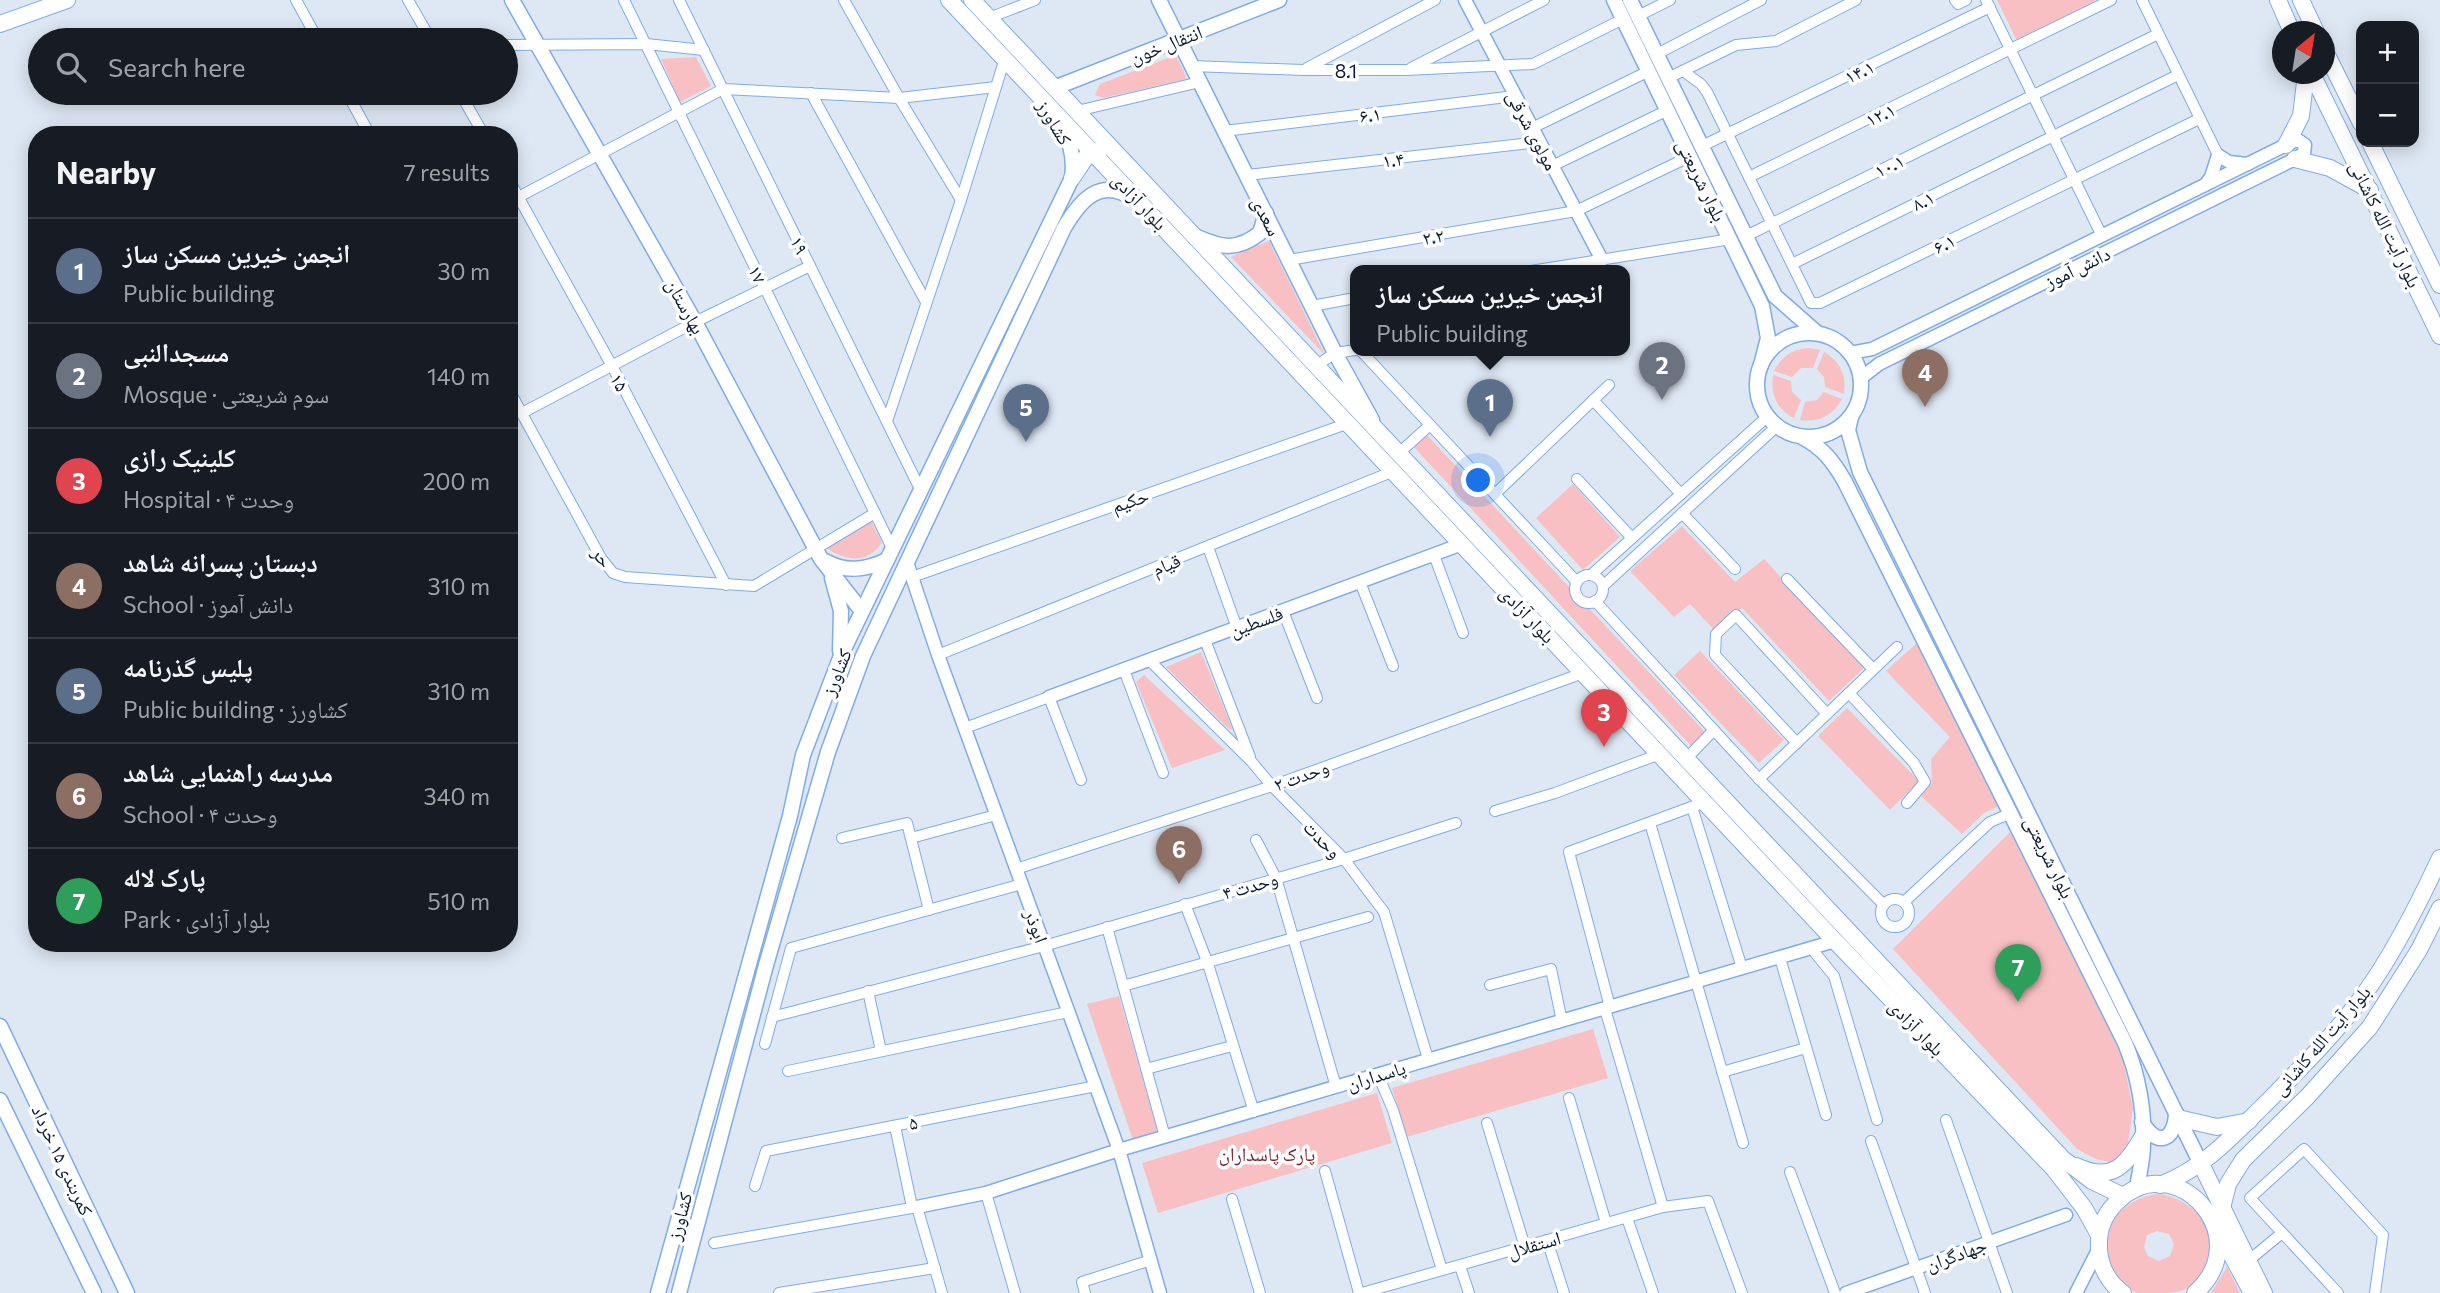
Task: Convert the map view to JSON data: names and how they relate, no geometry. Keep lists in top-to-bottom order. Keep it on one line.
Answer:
{"streets":{"main road":["انتقال خون","کشاورز","بلوار شریعتی","بلوار آزادی","سعدی","بلوار آیت الله کاشانی","بهارستان","کمربندی ۱۵ خرداد"],"street":["8.1","۱۴.۱","۶.۱","۱۲.۱","مولوی شرقی","۱.۴","۱۰.۱","۸.۱","۲.۲","۱۹","دانش آموز","۱۷","۱۵","حکیم","حر","قیام","فلسطین","وحدت ۲","وحدت","وحدت ۴","ابوذر","پاسداران","۵","استقلال","جهادگران"]},"crossings":[["انتقال خون","بلوار آزادی"],["انتقال خون","سعدی"],["8.1","مولوی شرقی"],["8.1","بلوار شریعتی"],["8.1","سعدی"],["۱۴.۱","بلوار شریعتی"],["۱۴.۱","۲.۲"],["۶.۱","مولوی شرقی"],["۶.۱","۸.۱"],["۶.۱","سعدی"],["کشاورز","بلوار آزادی"],["کشاورز","۱۹"],["کشاورز","۱۷"],["کشاورز","بهارستان"],["کشاورز","ابوذر"],["مولوی شرقی","۱.۴"],["مولوی شرقی","۱۰.۱"],["مولوی شرقی","۲.۲"],["۱.۴","سعدی"],["۱۰.۱","بلوار شریعتی"],["بلوار شریعتی","بلوار آزادی"],["بلوار شریعتی","بلوار آیت الله کاشانی"],["بلوار شریعتی","۲.۲"],["بلوار شریعتی","دانش آموز"],["بلوار آزادی","سعدی"],["بلوار آزادی","حکیم"],["بلوار آزادی","قیام"],["بلوار آزادی","فلسطین"],["بلوار آزادی","وحدت ۲"],["بلوار آزادی","پاسداران"],["سعدی","۲.۲"],["۱۷","حر"],["بهارستان","حر"],["۱۵","حر"],["حکیم","ابوذر"],["قیام","ابوذر"],["فلسطین","وحدت"],["وحدت ۲","وحدت"],["وحدت ۲","ابوذر"],["وحدت","وحدت ۴"],["وحدت","پاسداران"],["وحدت ۴","ابوذر"],["ابوذر","پاسداران"],["ابوذر","۵"]],"parks":["پارک پاسداران"],"north":"top right","page":{"map_buttons":["+","−"],"search":"Search here","heading":["Nearby","7 results"],"list":[{"mark":"1","name":"انجمن خیرین مسکن ساز","note":"Public building","value":"30 m"},{"mark":"2","name":"مسجدالنبی","note":"Mosque · سوم شریعتی","value":"140 m"},{"mark":"3","name":"کلینیک رازی","note":"Hospital · وحدت ۴","value":"200 m"},{"mark":"4","name":"دبستان پسرانه شاهد","note":"School · دانش آموز","value":"310 m"},{"mark":"5","name":"پلیس گذرنامه","note":"Public building · کشاورز","value":"310 m"},{"mark":"6","name":"مدرسه راهنمایی شاهد","note":"School · وحدت ۴","value":"340 m"},{"mark":"7","name":"پارک لاله","note":"Park · بلوار آزادی","value":"510 m"}],"popup":["انجمن خیرین مسکن ساز","Public building"],"pins":["2","4","1","5","3","6","7"]}}
